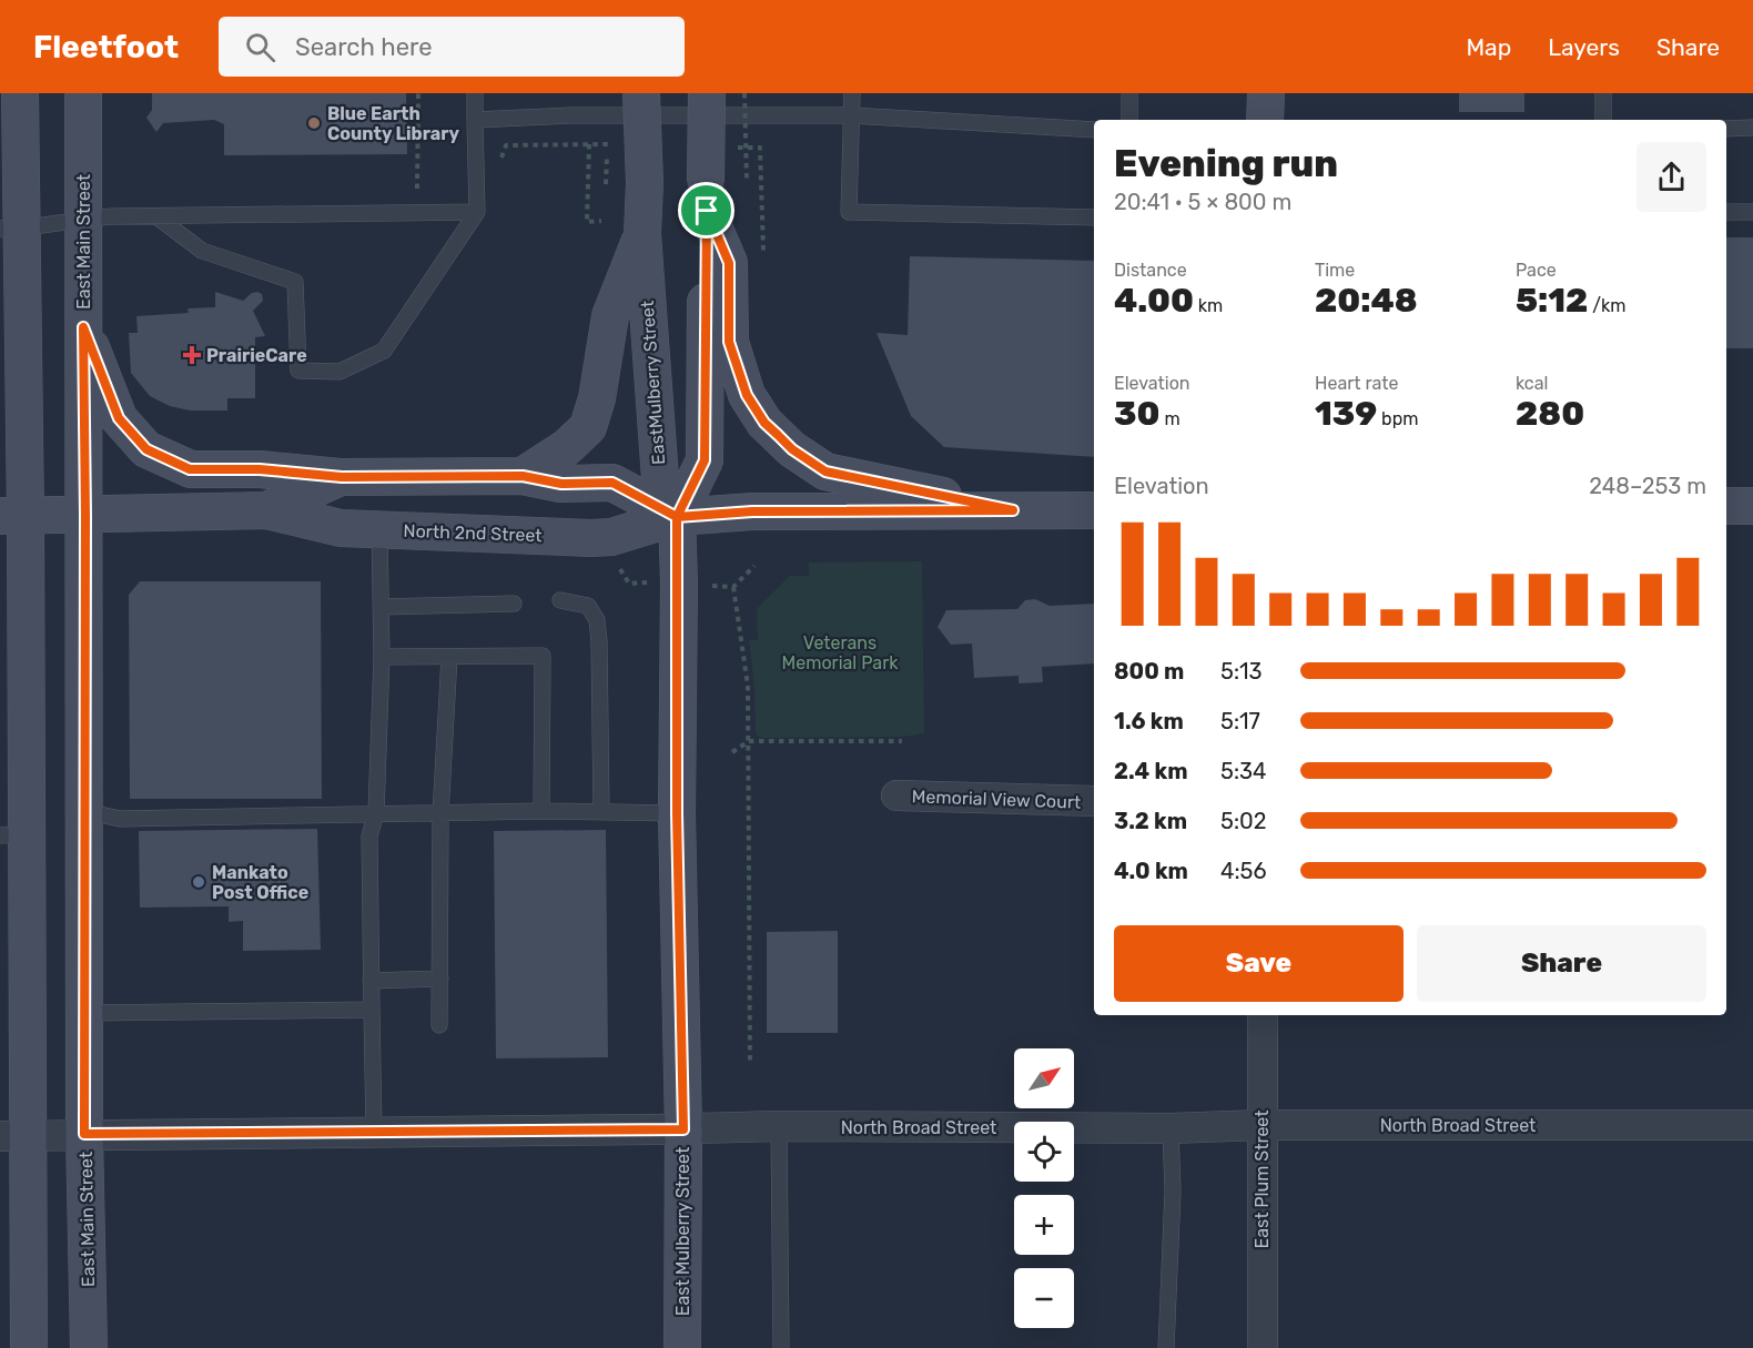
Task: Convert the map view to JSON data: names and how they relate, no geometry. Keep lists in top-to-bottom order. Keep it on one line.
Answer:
{"streets":{"main road":["East Main Street","EastMulberry Street","North 2nd Street","East Mulberry Street"],"street":["Memorial View Court","North Broad Street","East Plum Street"]},"crossings":[["East Main Street","North 2nd Street"],["East Main Street","North Broad Street"],["EastMulberry Street","North 2nd Street"],["EastMulberry Street","East Mulberry Street"],["North 2nd Street","East Mulberry Street"],["North Broad Street","East Plum Street"],["North Broad Street","East Mulberry Street"]],"parks":["Veterans Memorial Park"],"places":{"other":["Blue Earth County Library","Mankato Post Office"],"health":["PrairieCare"]},"north":"top right","page":{"header":"Fleetfoot","search":"Search here","nav":["Map","Layers","Share"],"heading":["Evening run","20:41 · 5 × 800 m"],"stats":[["Distance","4.00 km"],["Time","20:48"],["Pace","5:12 /km"],["Elevation","30 m"],["Heart rate","139 bpm"],["kcal","280"]],"chart":["Elevation","248–253 m"],"list":[{"name":"800 m","note":"5:13"},{"name":"1.6 km","note":"5:17"},{"name":"2.4 km","note":"5:34"},{"name":"3.2 km","note":"5:02"},{"name":"4.0 km","note":"4:56"}],"buttons":["Save","Share"],"map_buttons":["+","−"]}}
